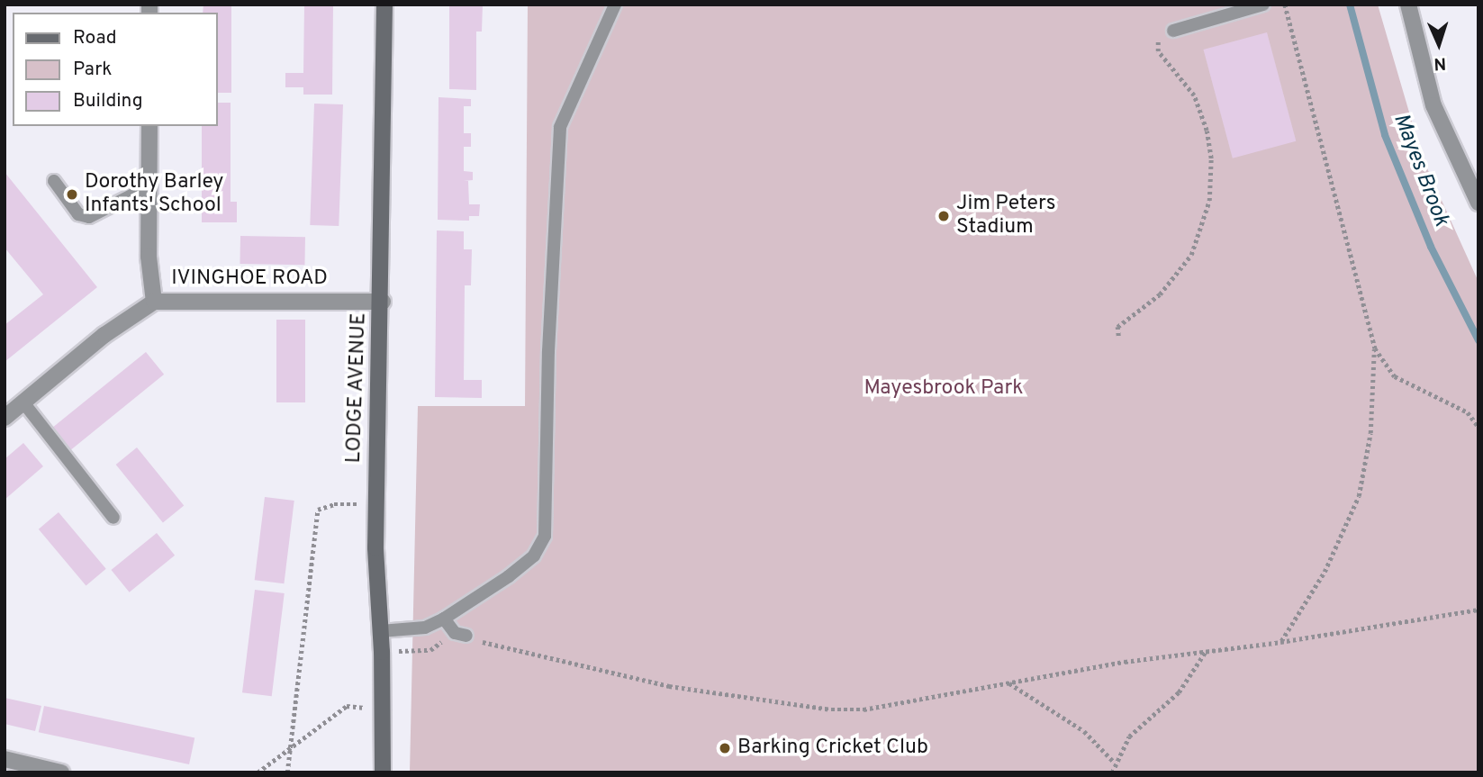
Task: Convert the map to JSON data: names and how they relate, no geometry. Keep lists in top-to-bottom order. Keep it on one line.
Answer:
{"streets":{"street":["IVINGHOE ROAD","LODGE AVENUE"]},"crossings":[["IVINGHOE ROAD","LODGE AVENUE"]],"water":["Mayes Brook"],"parks":["Mayesbrook Park"],"places":["Dorothy Barley Infants' School","Jim Peters Stadium","Barking Cricket Club"],"legend":["Road","Park","Building"],"north":"bottom"}
